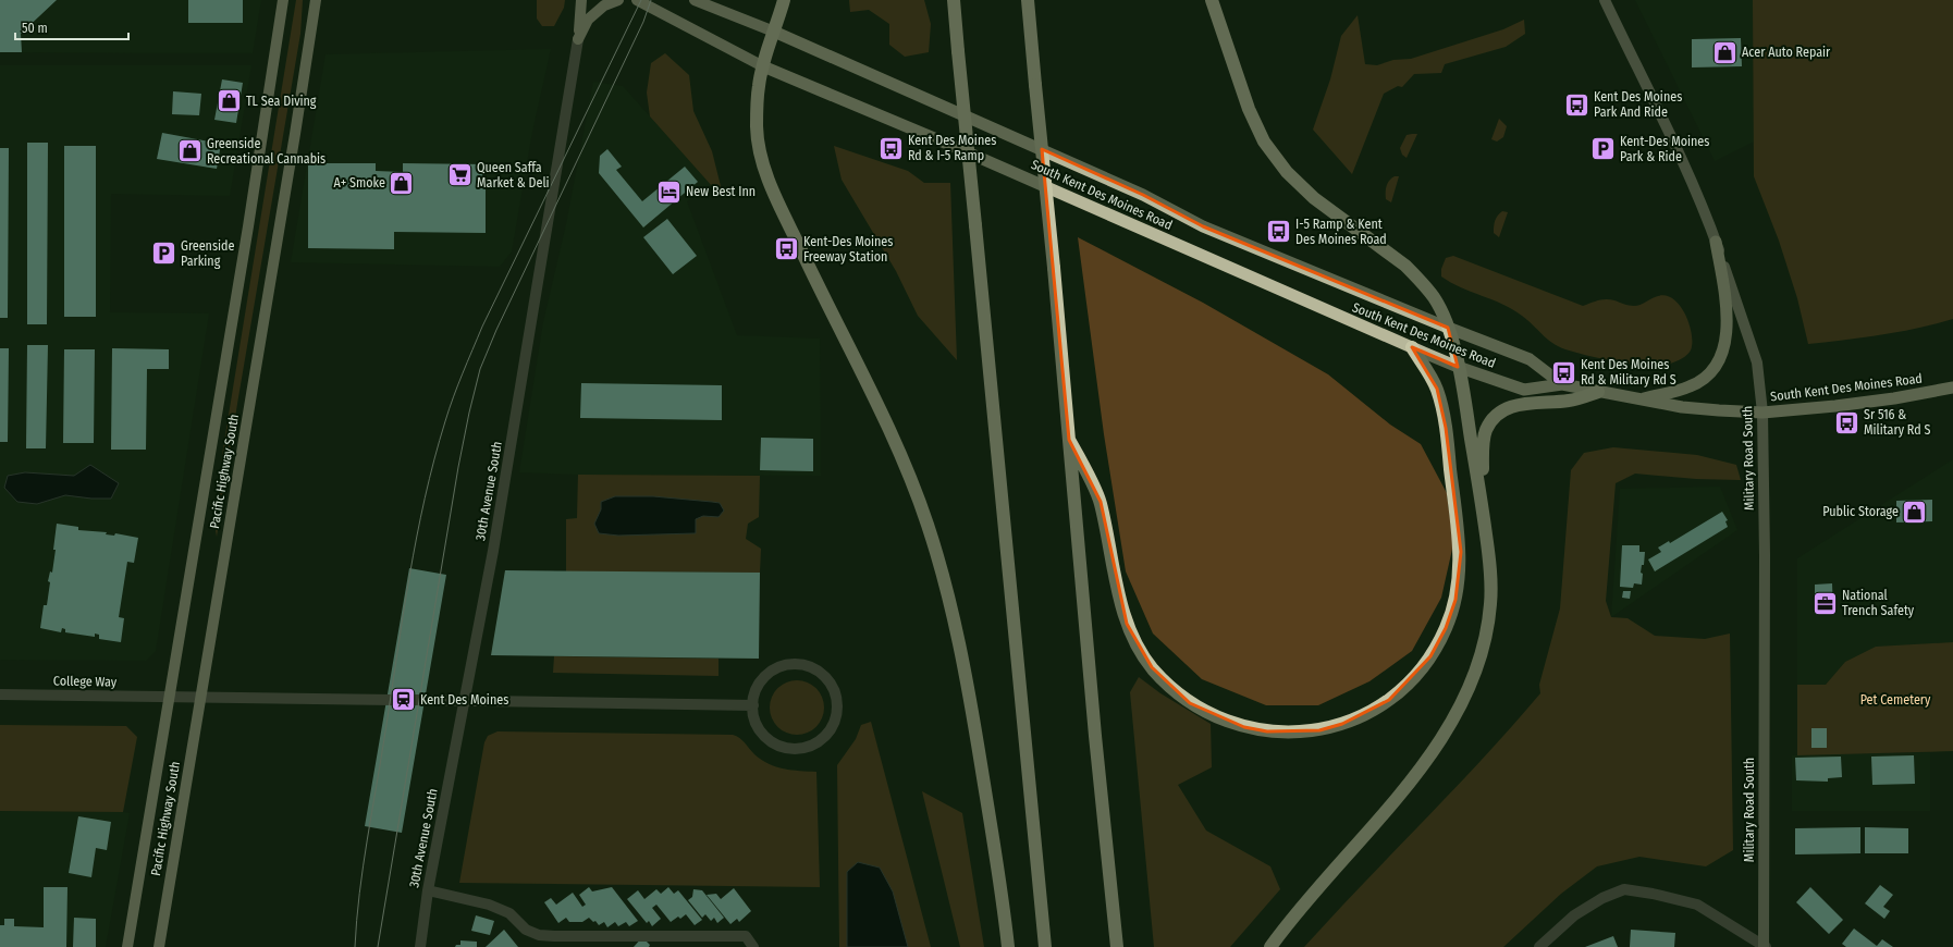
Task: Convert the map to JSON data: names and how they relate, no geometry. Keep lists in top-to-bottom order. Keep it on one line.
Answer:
{"streets":{"highway":["South Kent Des Moines Road"],"main road":["Military Road South","Pacific Highway South"],"street":["30th Avenue South","College Way"]},"crossings":[["South Kent Des Moines Road","Military Road South"],["Pacific Highway South","College Way"]],"parks":["Pet Cemetery"],"places":{"shop":["Acer Auto Repair","TL Sea Diving","Greenside Recreational Cannabis","A+ Smoke","Public Storage"],"bus stop":["Kent Des Moines Park And Ride","Kent Des Moines Rd & I-5 Ramp","I-5 Ramp & Kent Des Moines Road","Kent-Des Moines Freeway Station","Kent Des Moines Rd & Military Rd S","Sr 516 & Military Rd S"],"parking":["Kent-Des Moines Park & Ride","Greenside Parking"],"supermarket":["Queen Saffa Market & Deli"],"hotel":["New Best Inn"],"office":["National Trench Safety"],"station":["Kent Des Moines"]},"scale_bar":"50 m"}
